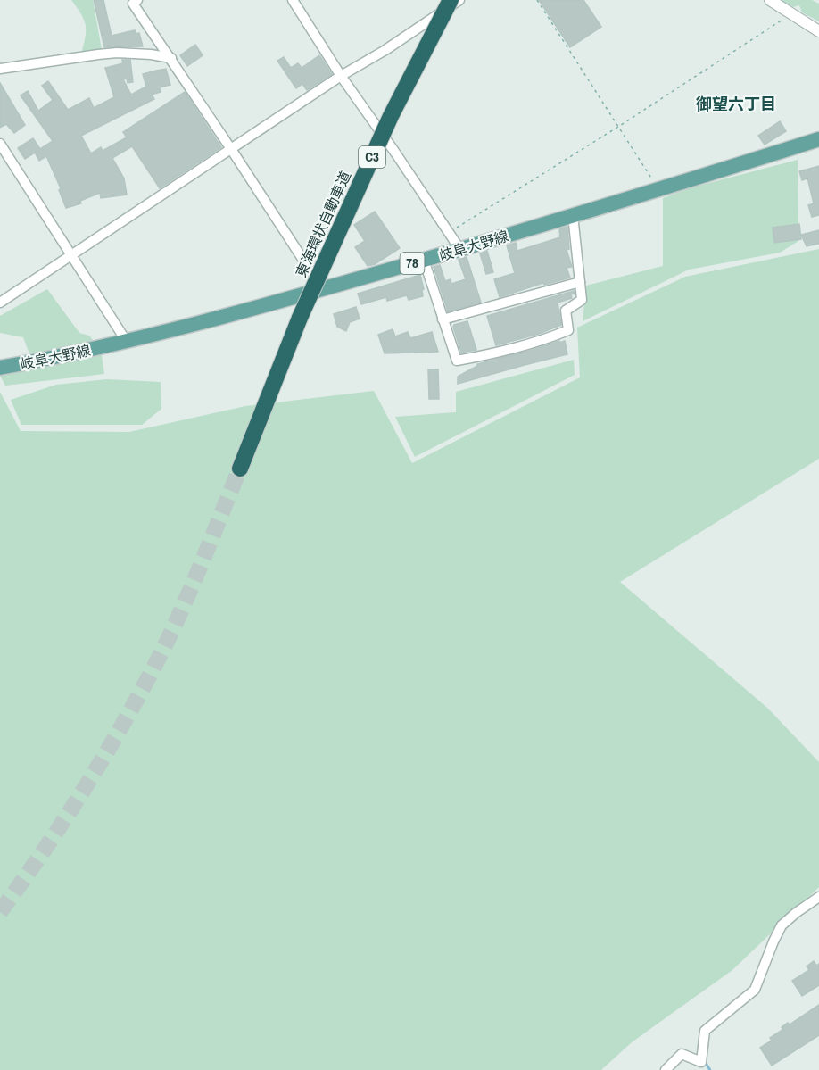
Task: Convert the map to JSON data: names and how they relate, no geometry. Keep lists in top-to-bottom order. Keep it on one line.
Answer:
{"streets":{"highway":["C3","東海環状自動車道"],"main road":["岐阜大野線","78"]},"districts":["御望六丁目"]}
